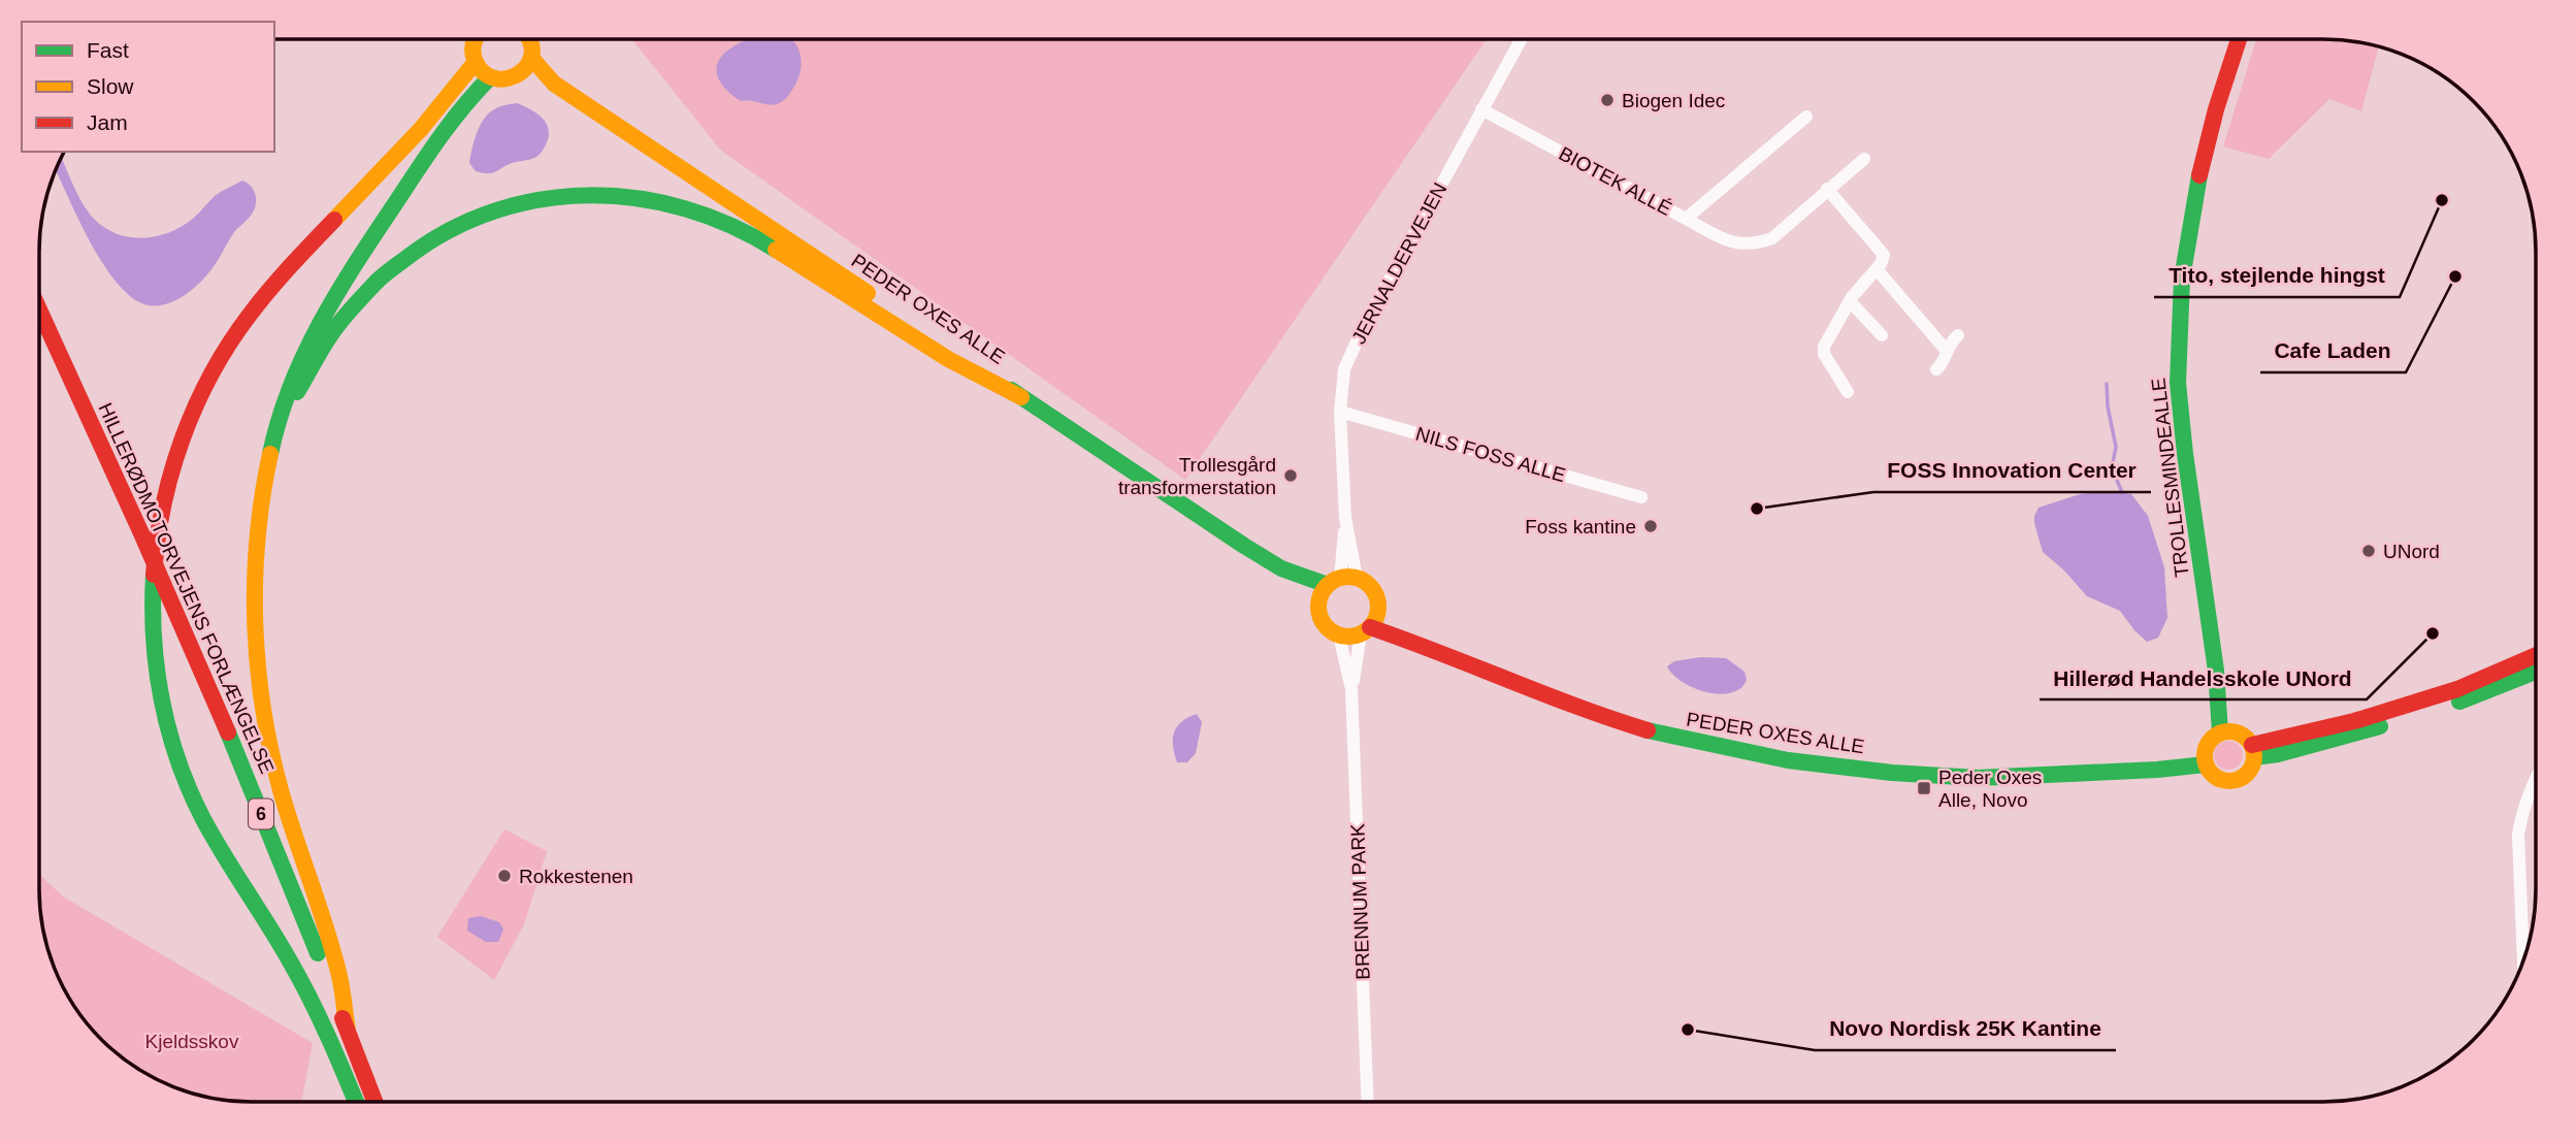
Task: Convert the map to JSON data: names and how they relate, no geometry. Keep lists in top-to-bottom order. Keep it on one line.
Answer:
{"streets":{"main road":["PEDER OXES ALLE","TROLLESMINDEALLE","HILLERØDMOTORVEJENS FORLÆNGELSE","6"],"street":["BIOTEK ALLÉ","JERNALDERVEJEN","NILS FOSS ALLE","BRENNUM PARK"]},"crossings":[["BIOTEK ALLÉ","JERNALDERVEJEN"],["JERNALDERVEJEN","PEDER OXES ALLE"],["JERNALDERVEJEN","NILS FOSS ALLE"],["JERNALDERVEJEN","BRENNUM PARK"],["PEDER OXES ALLE","TROLLESMINDEALLE"],["PEDER OXES ALLE","BRENNUM PARK"]],"parks":["Kjeldsskov"],"places":{"other":["Biogen Idec","Tito, stejlende hingst","Cafe Laden","Trollesgård transformerstation","FOSS Innovation Center","Foss kantine","UNord","Hillerød Handelsskole UNord","Rokkestenen","Novo Nordisk 25K Kantine"],"transit":["Peder Oxes Alle, Novo"]},"legend":["Fast","Slow","Jam"]}
